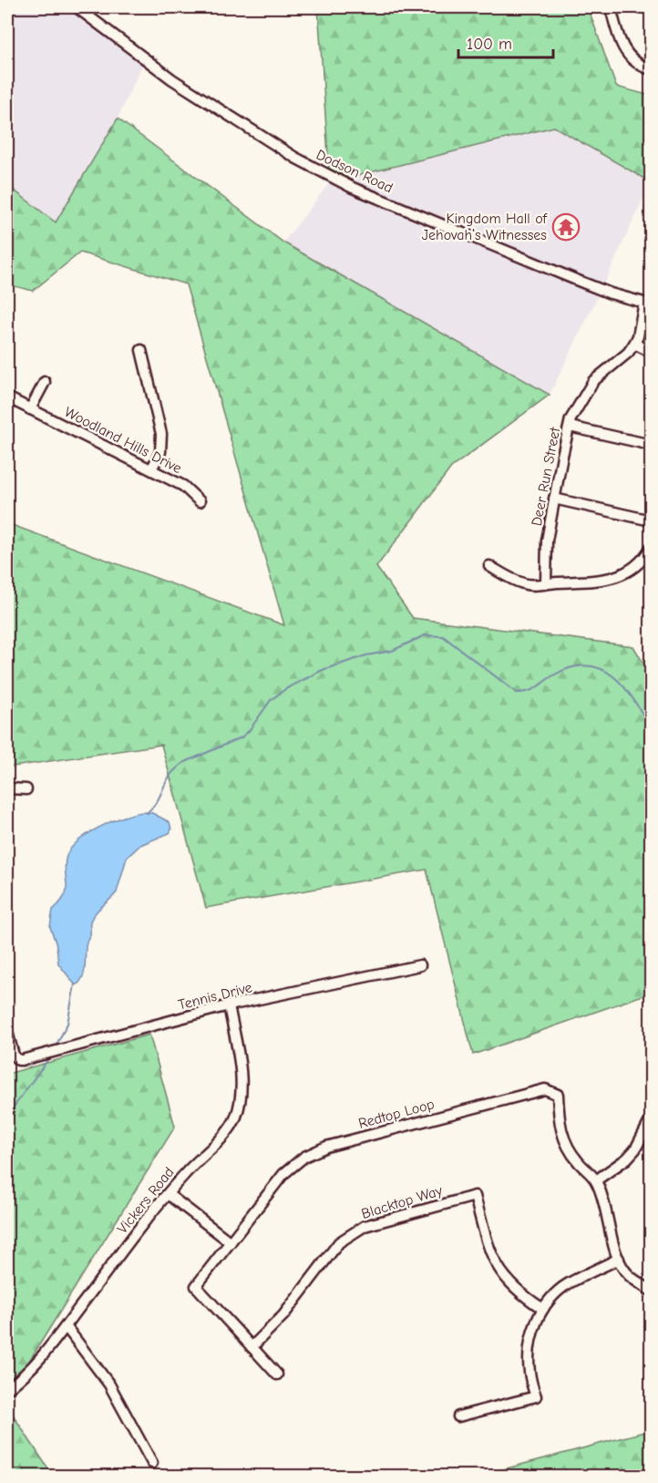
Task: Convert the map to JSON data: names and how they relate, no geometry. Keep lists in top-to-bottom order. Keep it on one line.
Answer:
{"streets":{"street":["Dodson Road","Woodland Hills Drive","Deer Run Street","Tennis Drive","Redtop Loop","Vickers Road","Blacktop Way"]},"crossings":[["Dodson Road","Deer Run Street"],["Tennis Drive","Vickers Road"],["Redtop Loop","Blacktop Way"]],"places":{"temple":["Kingdom Hall of Jehovah’s Witnesses"]},"scale_bar":"100 m"}
